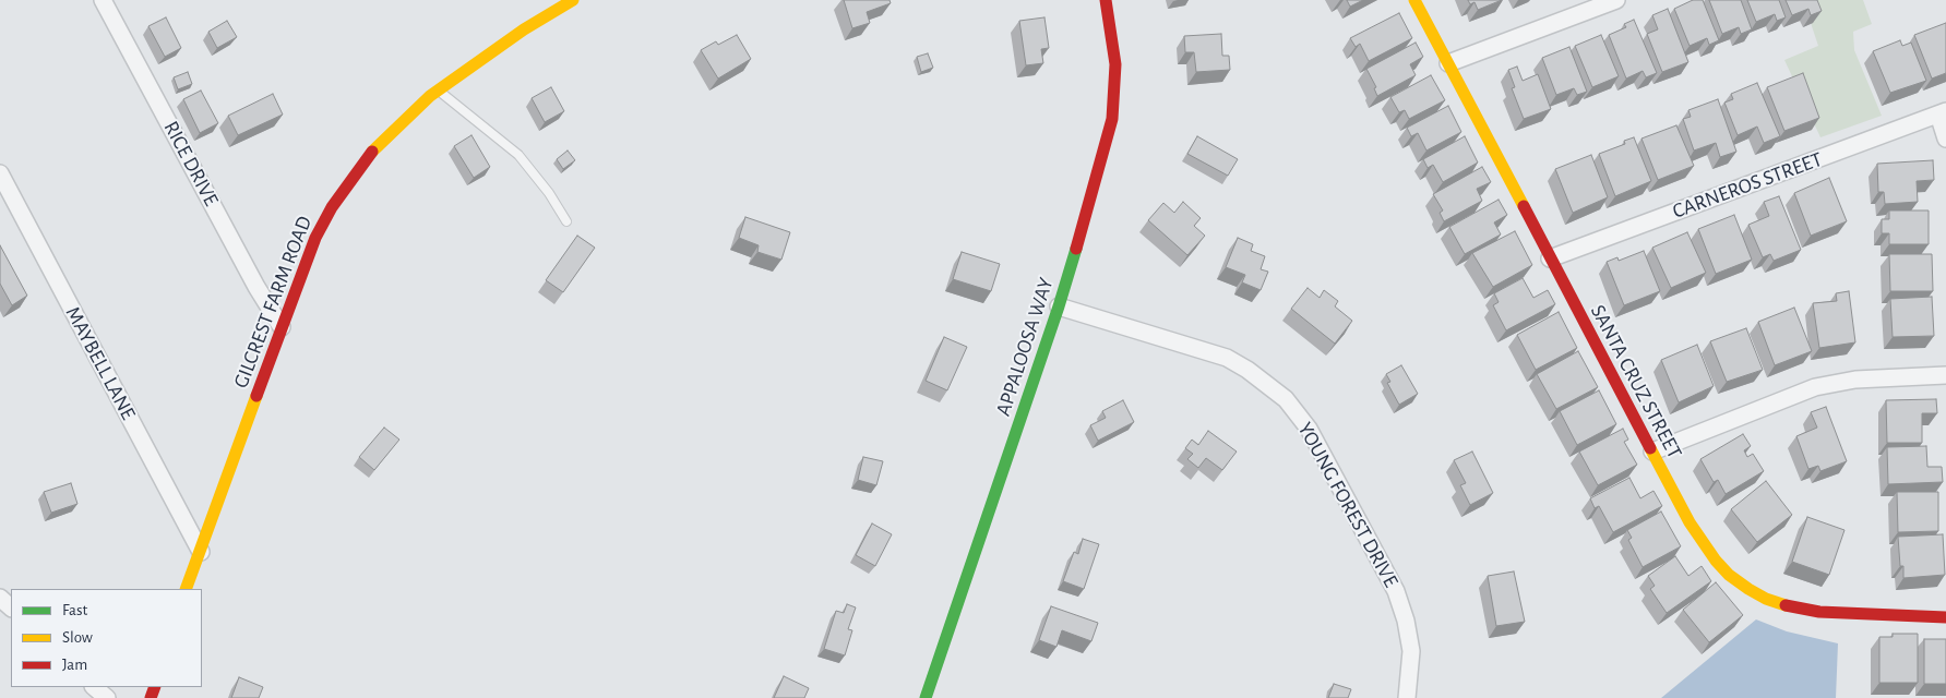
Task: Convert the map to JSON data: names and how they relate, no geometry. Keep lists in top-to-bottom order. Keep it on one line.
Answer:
{"streets":{"street":["RICE DRIVE","CARNEROS STREET","GILCREST FARM ROAD","APPALOOSA WAY","MAYBELL LANE","SANTA CRUZ STREET","YOUNG FOREST DRIVE"]},"crossings":[["RICE DRIVE","GILCREST FARM ROAD"],["CARNEROS STREET","SANTA CRUZ STREET"],["GILCREST FARM ROAD","MAYBELL LANE"],["APPALOOSA WAY","YOUNG FOREST DRIVE"]],"legend":["Fast","Slow","Jam"]}
